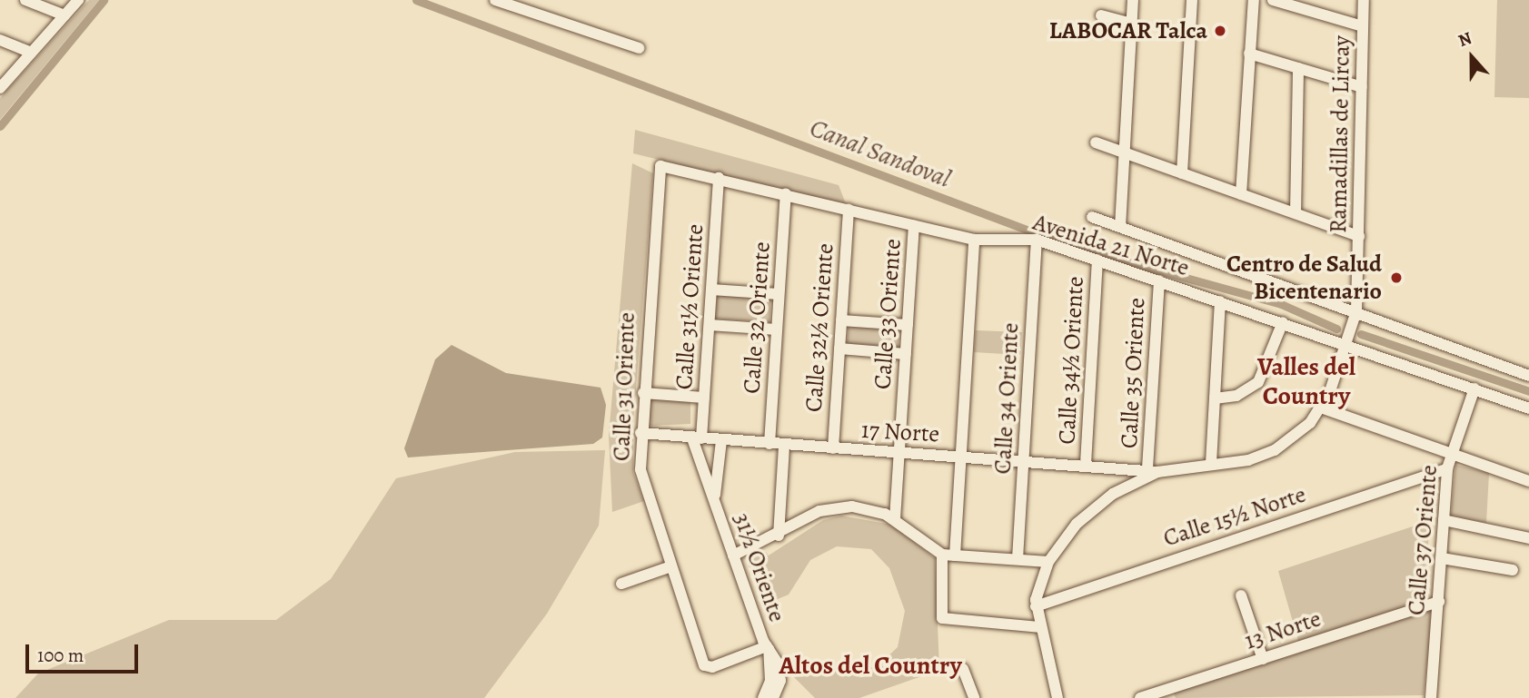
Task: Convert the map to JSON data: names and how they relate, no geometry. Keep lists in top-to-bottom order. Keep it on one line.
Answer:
{"streets":{"street":["Ramadillas de Lircay","Avenida 21 Norte","Calle 31½ Oriente","Calle 33 Oriente","Calle 32 Oriente","Calle 32½ Oriente","Calle 34½ Oriente","Calle 35 Oriente","Calle 31 Oriente","Calle 34 Oriente","17 Norte","Calle 15½ Norte","Calle 37 Oriente","31½ Oriente","13 Norte"]},"crossings":[["Ramadillas de Lircay","Avenida 21 Norte"],["Avenida 21 Norte","Calle 31½ Oriente"],["Avenida 21 Norte","Calle 33 Oriente"],["Avenida 21 Norte","Calle 32 Oriente"],["Avenida 21 Norte","Calle 32½ Oriente"],["Avenida 21 Norte","Calle 34½ Oriente"],["Avenida 21 Norte","Calle 35 Oriente"],["Avenida 21 Norte","Calle 31 Oriente"],["Avenida 21 Norte","Calle 34 Oriente"],["Avenida 21 Norte","Calle 37 Oriente"],["Calle 31½ Oriente","17 Norte"],["Calle 31½ Oriente","31½ Oriente"],["Calle 33 Oriente","17 Norte"],["Calle 32 Oriente","17 Norte"],["Calle 32½ Oriente","17 Norte"],["Calle 34½ Oriente","17 Norte"],["Calle 35 Oriente","17 Norte"],["Calle 31 Oriente","17 Norte"],["Calle 31 Oriente","31½ Oriente"],["Calle 34 Oriente","17 Norte"],["17 Norte","31½ Oriente"],["Calle 15½ Norte","Calle 37 Oriente"],["Calle 37 Oriente","13 Norte"]],"districts":["Valles del Country","Altos del Country"],"water":["Canal Sandoval"],"places":["LABOCAR Talca","Centro de Salud Bicentenario"],"scale_bar":"100 m","north":"top"}
